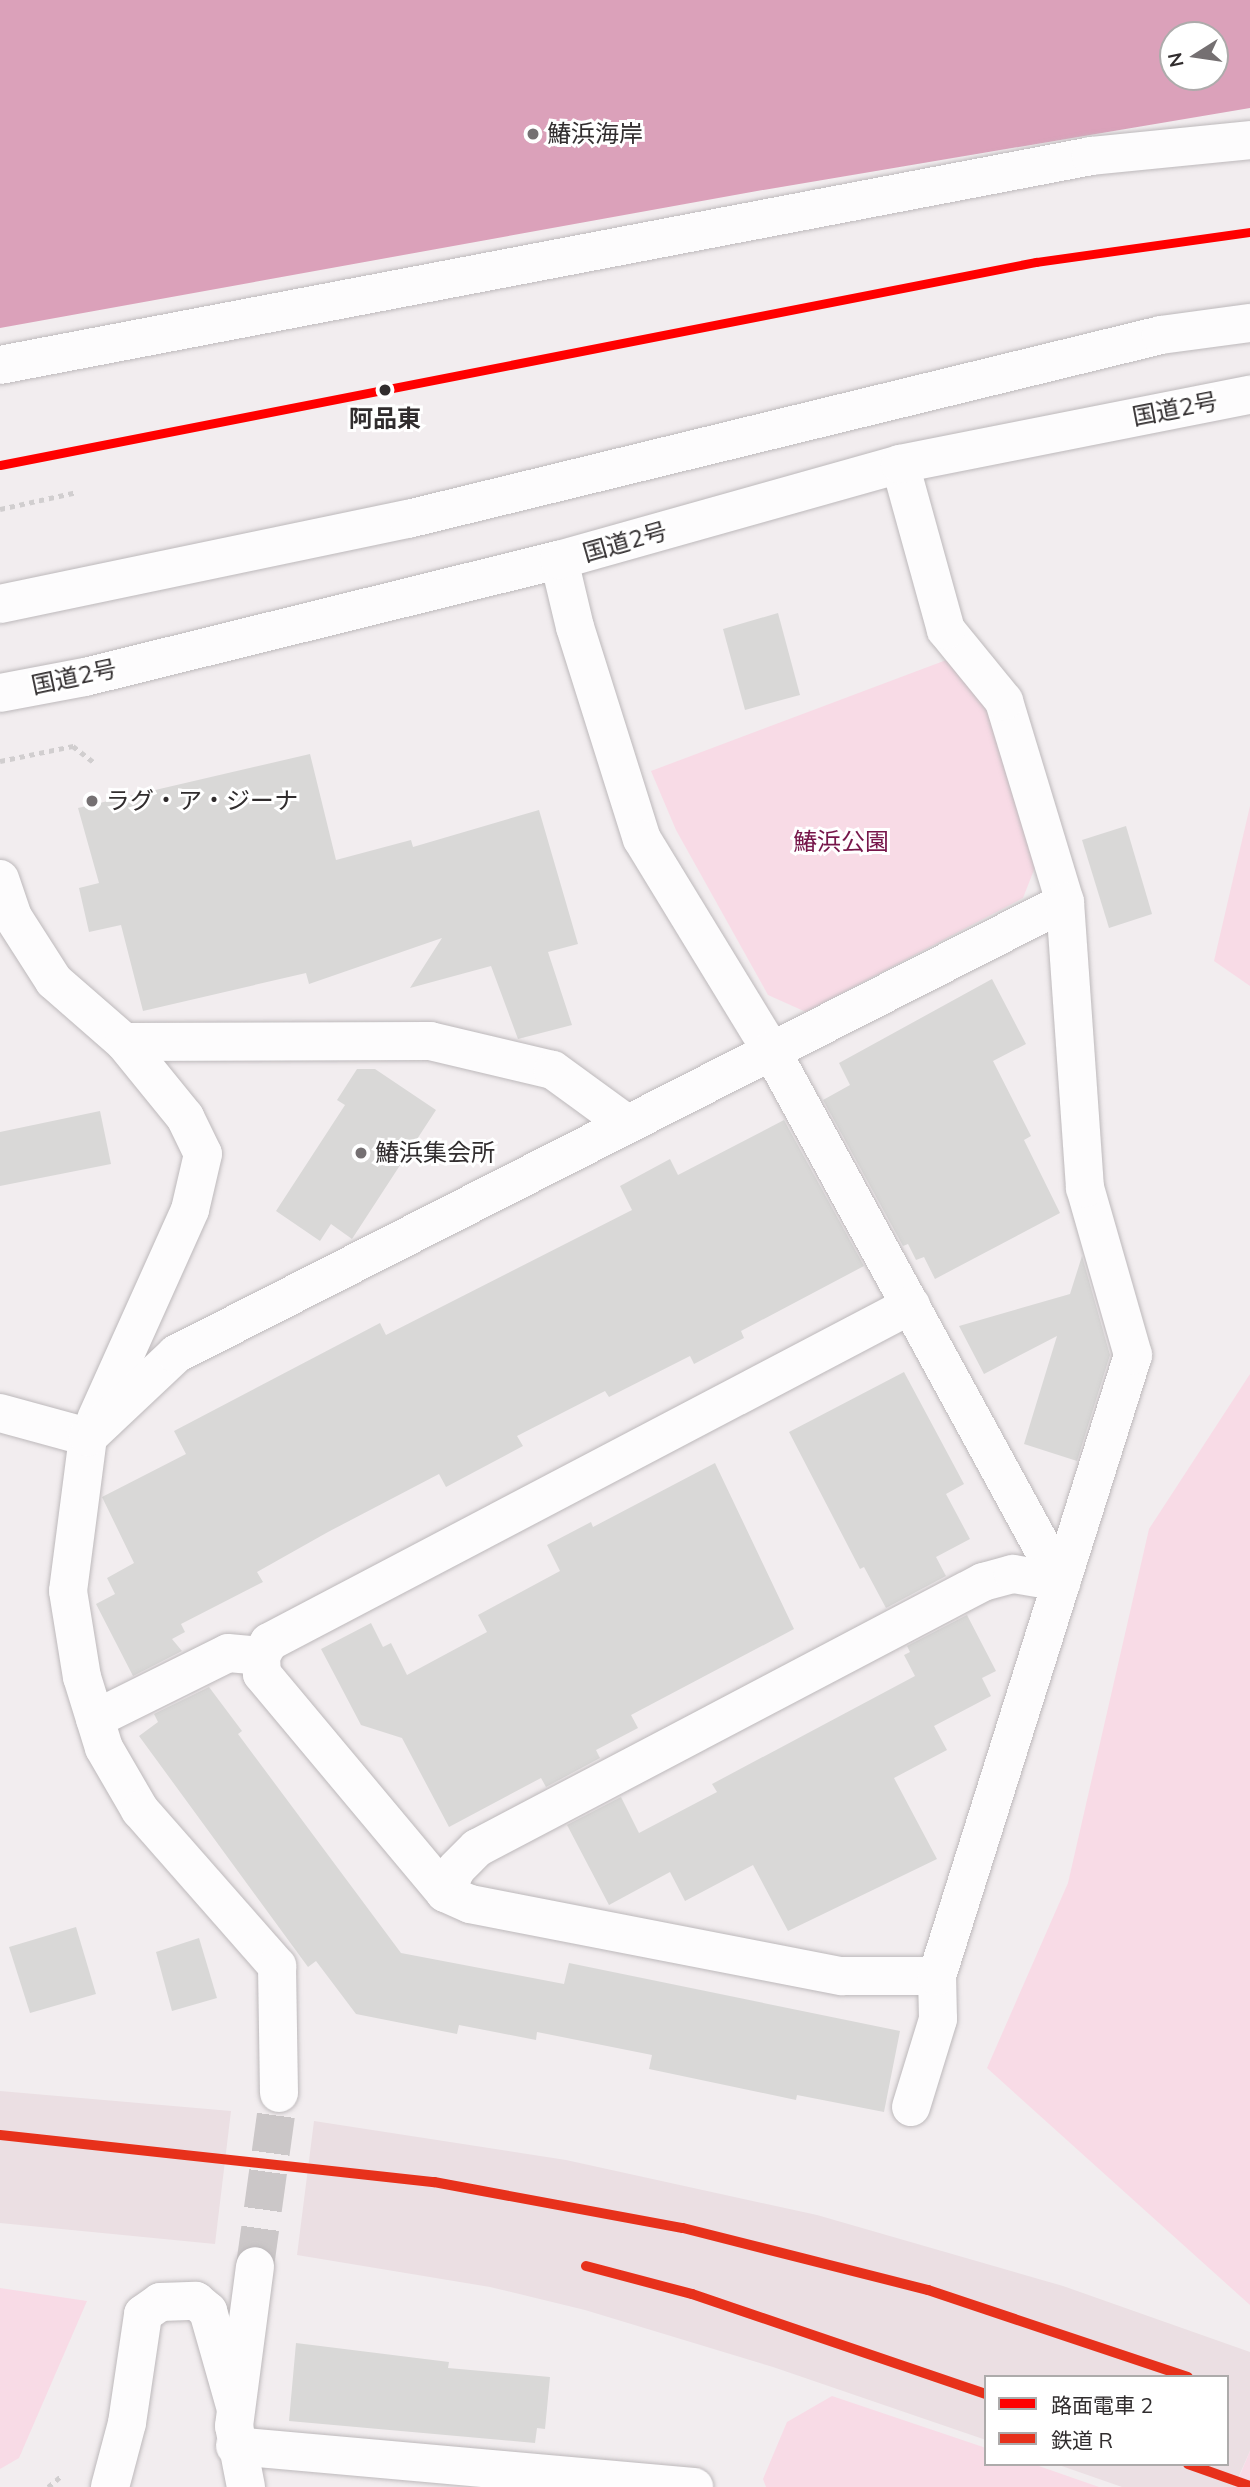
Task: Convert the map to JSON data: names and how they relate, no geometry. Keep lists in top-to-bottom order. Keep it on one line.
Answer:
{"streets":{"main road":["国道2号"]},"parks":["鰆浜公園"],"places":["鰆浜海岸","阿品東","ラグ・ア・ジーナ","鰆浜集会所"],"lines":["tram line 2","rail line R"],"legend":["路面電車 2","鉄道 R"],"north":"left"}
